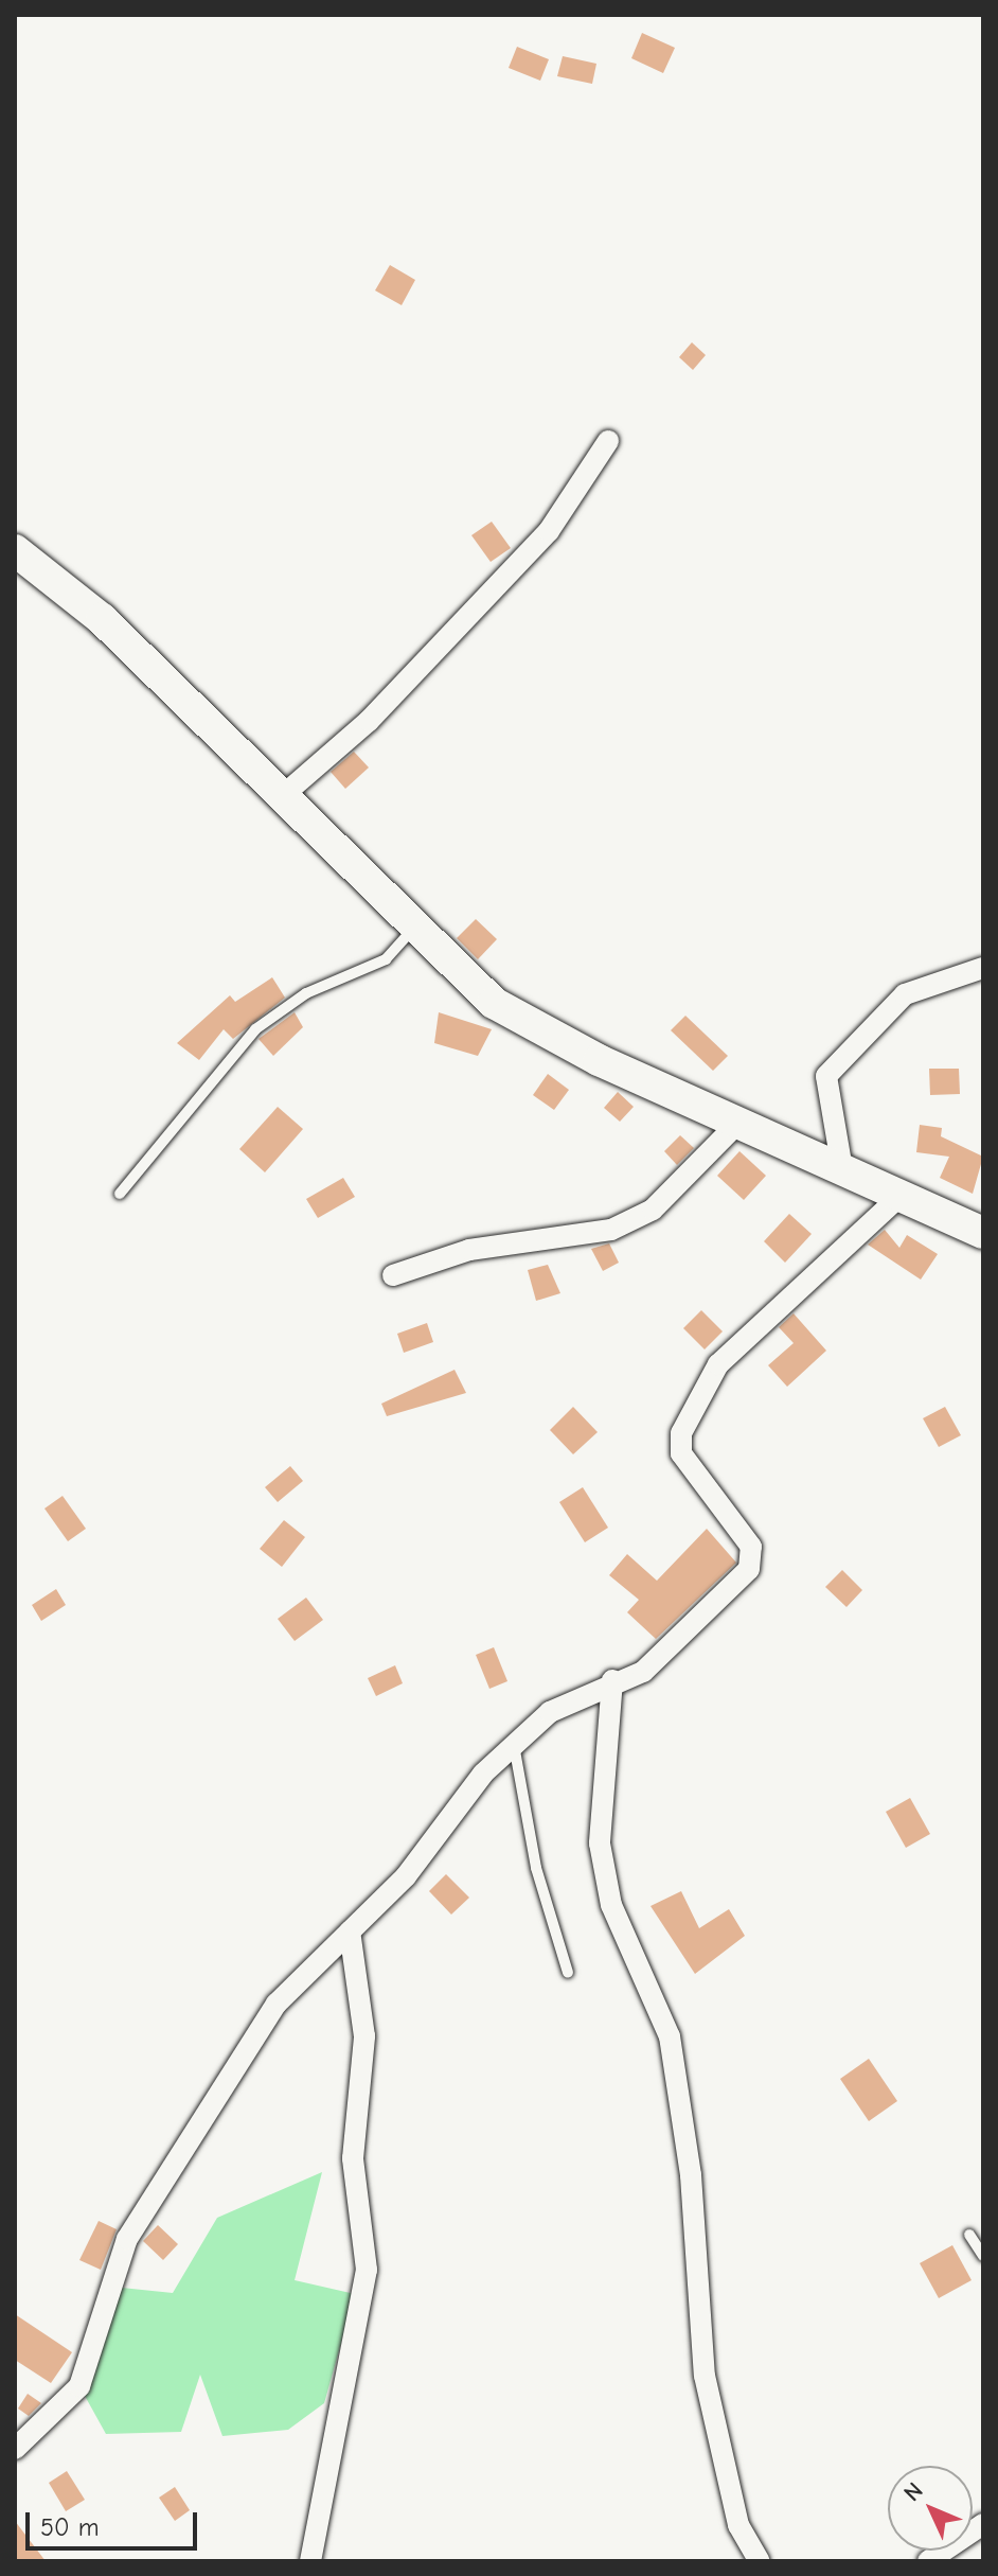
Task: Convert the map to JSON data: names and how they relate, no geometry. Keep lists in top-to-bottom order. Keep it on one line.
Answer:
{"scale_bar":"50 m","north":"top left"}
